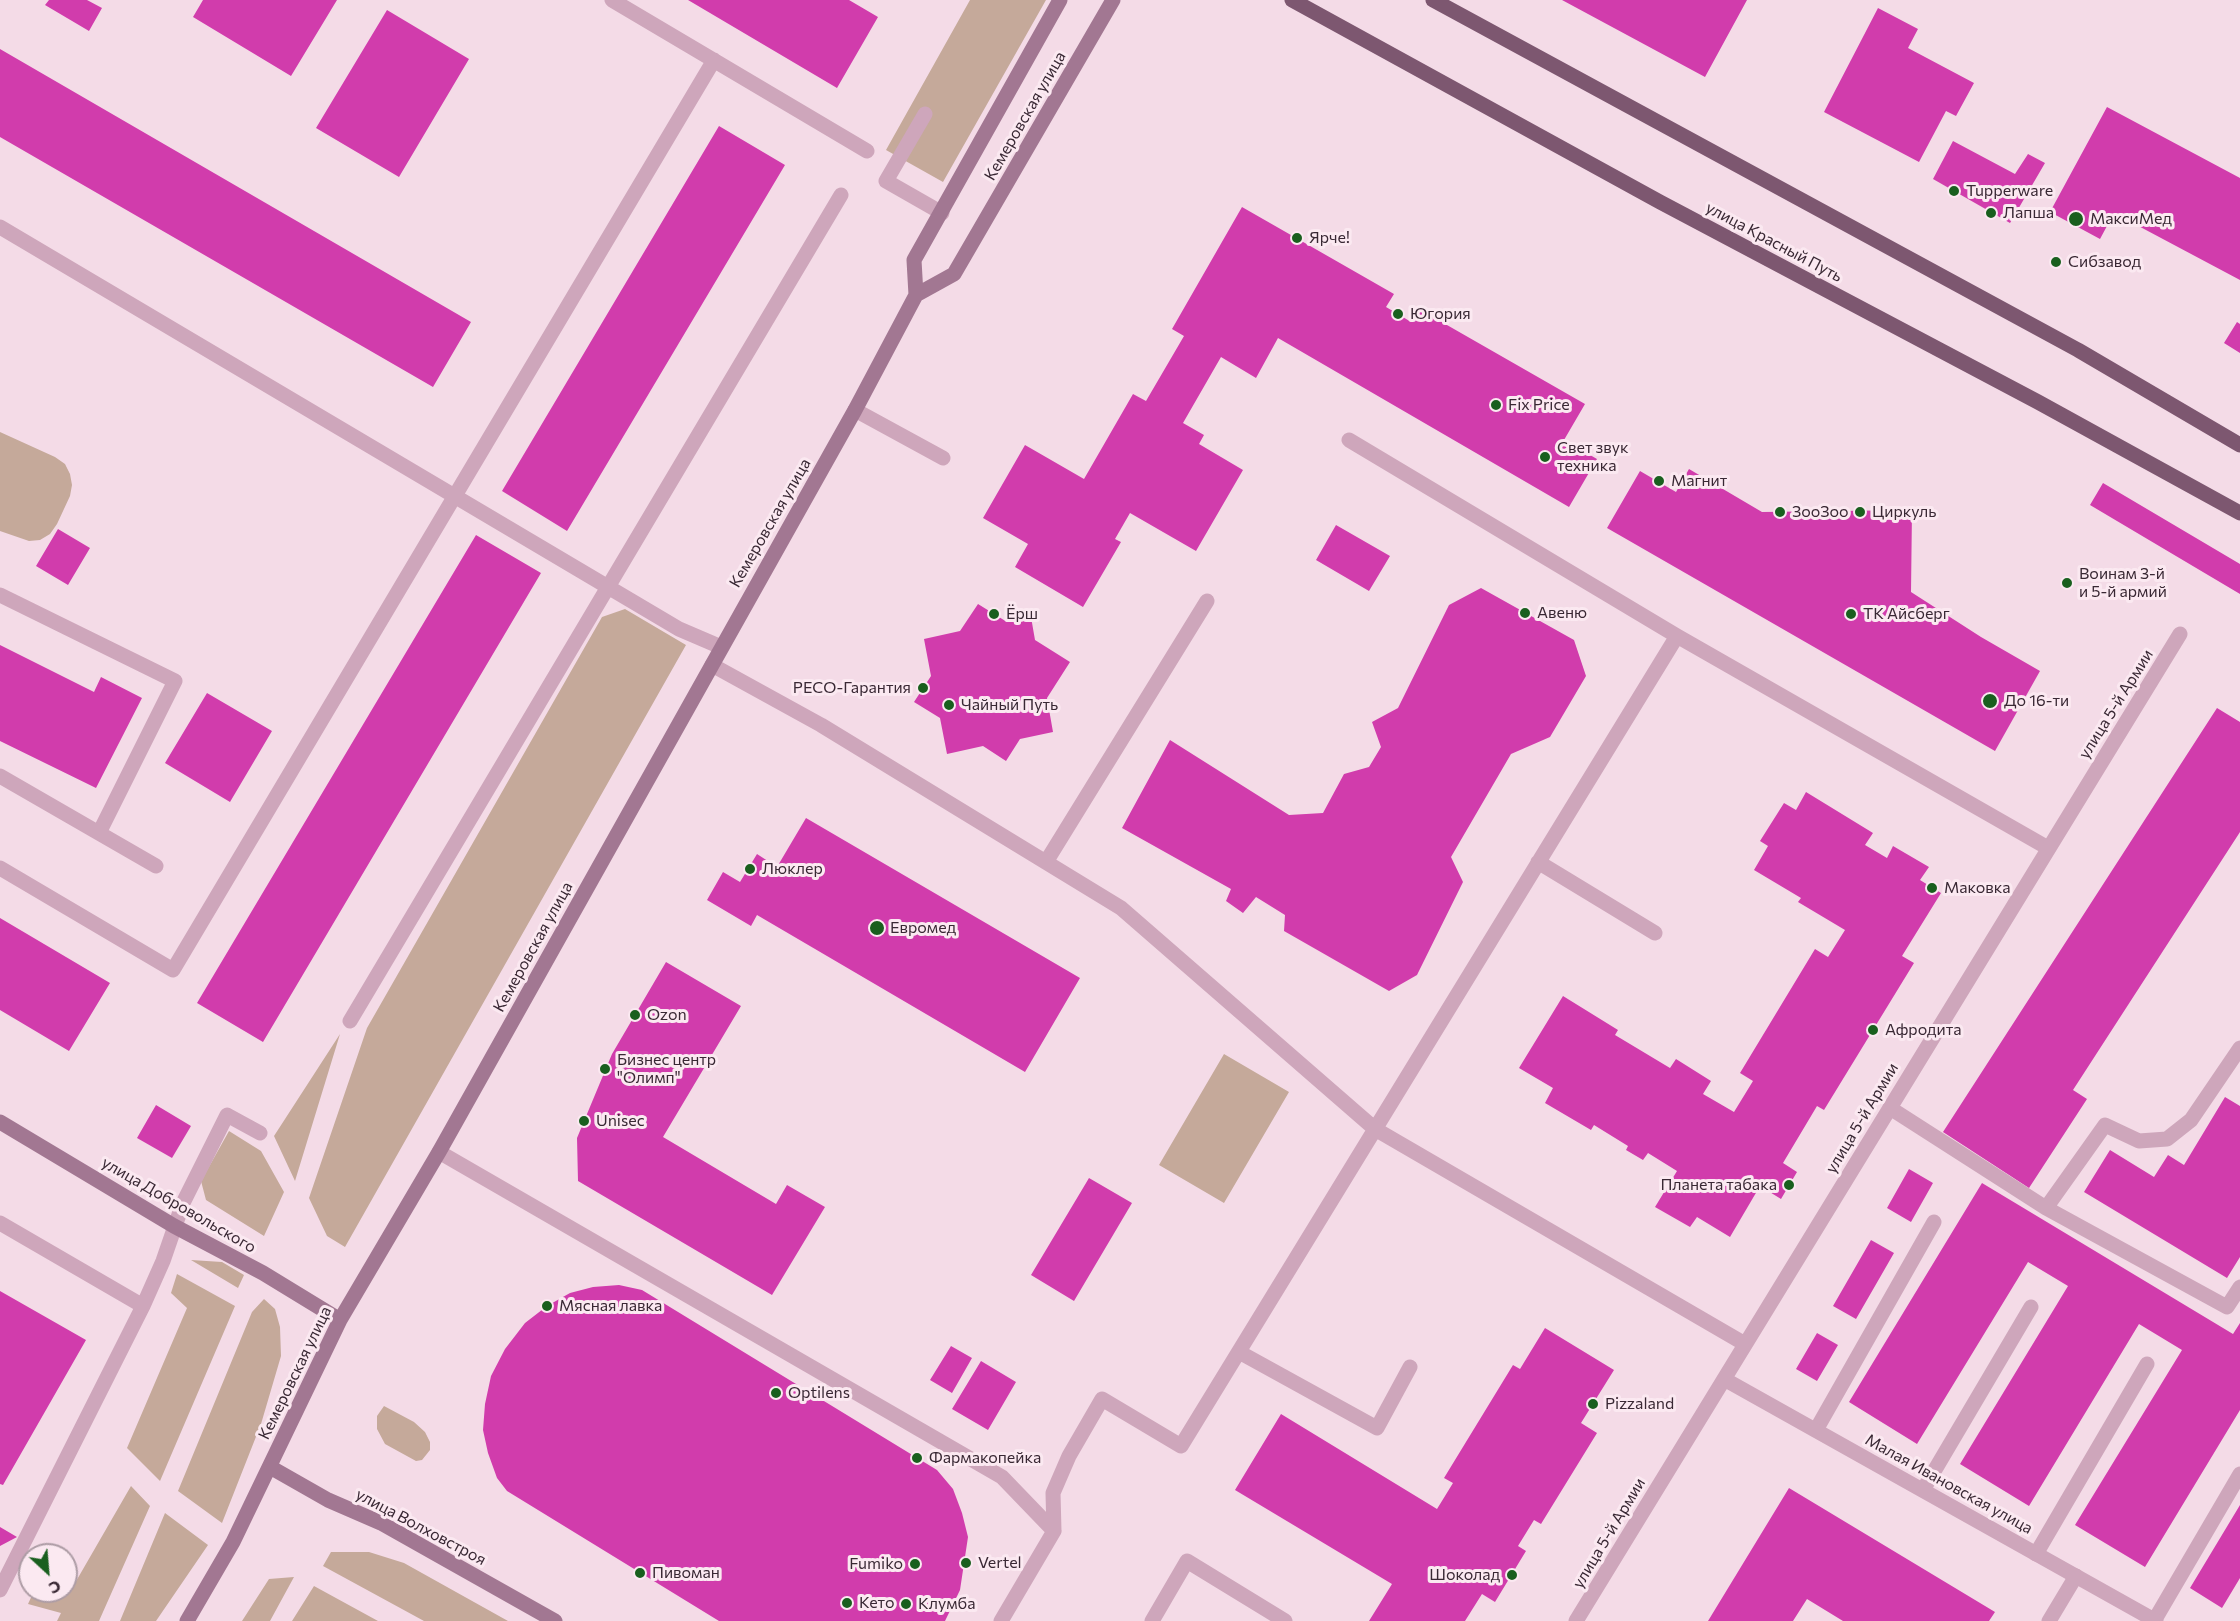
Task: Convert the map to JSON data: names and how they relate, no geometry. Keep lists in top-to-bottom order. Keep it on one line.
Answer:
{"streets":{"main road":["Кемеровская улица","улица Красный Путь","улица Добровольского","улица Волховстроя"],"street":["улица 5-й Армии","Малая Ивановская улица"]},"crossings":[["Кемеровская улица","улица Добровольского"],["Кемеровская улица","улица Волховстроя"],["улица 5-й Армии","Малая Ивановская улица"]],"places":["Tupperware","Лапша","МаксиМед","Ярче!","Сибзавод","Югория","Fix Price","Свет звук техника","Магнит","ЗооЗоо","Циркуль","Воинам 3-й и 5-й армий","Авеню","Ёрш","ТК Айсберг","РЕСО-Гарантия","До 16-ти","Чайный Путь","Люклер","Маковка","Евромед","Ozon","Афродита","Бизнес центр \"Олимп\"","Unisec","Планета табака","Мясная лавка","Optilens","Pizzaland","Фармакопейка","Vertel","Fumiko","Пивоман","Шоколад","Кето","Клумба"],"north":"bottom right"}
